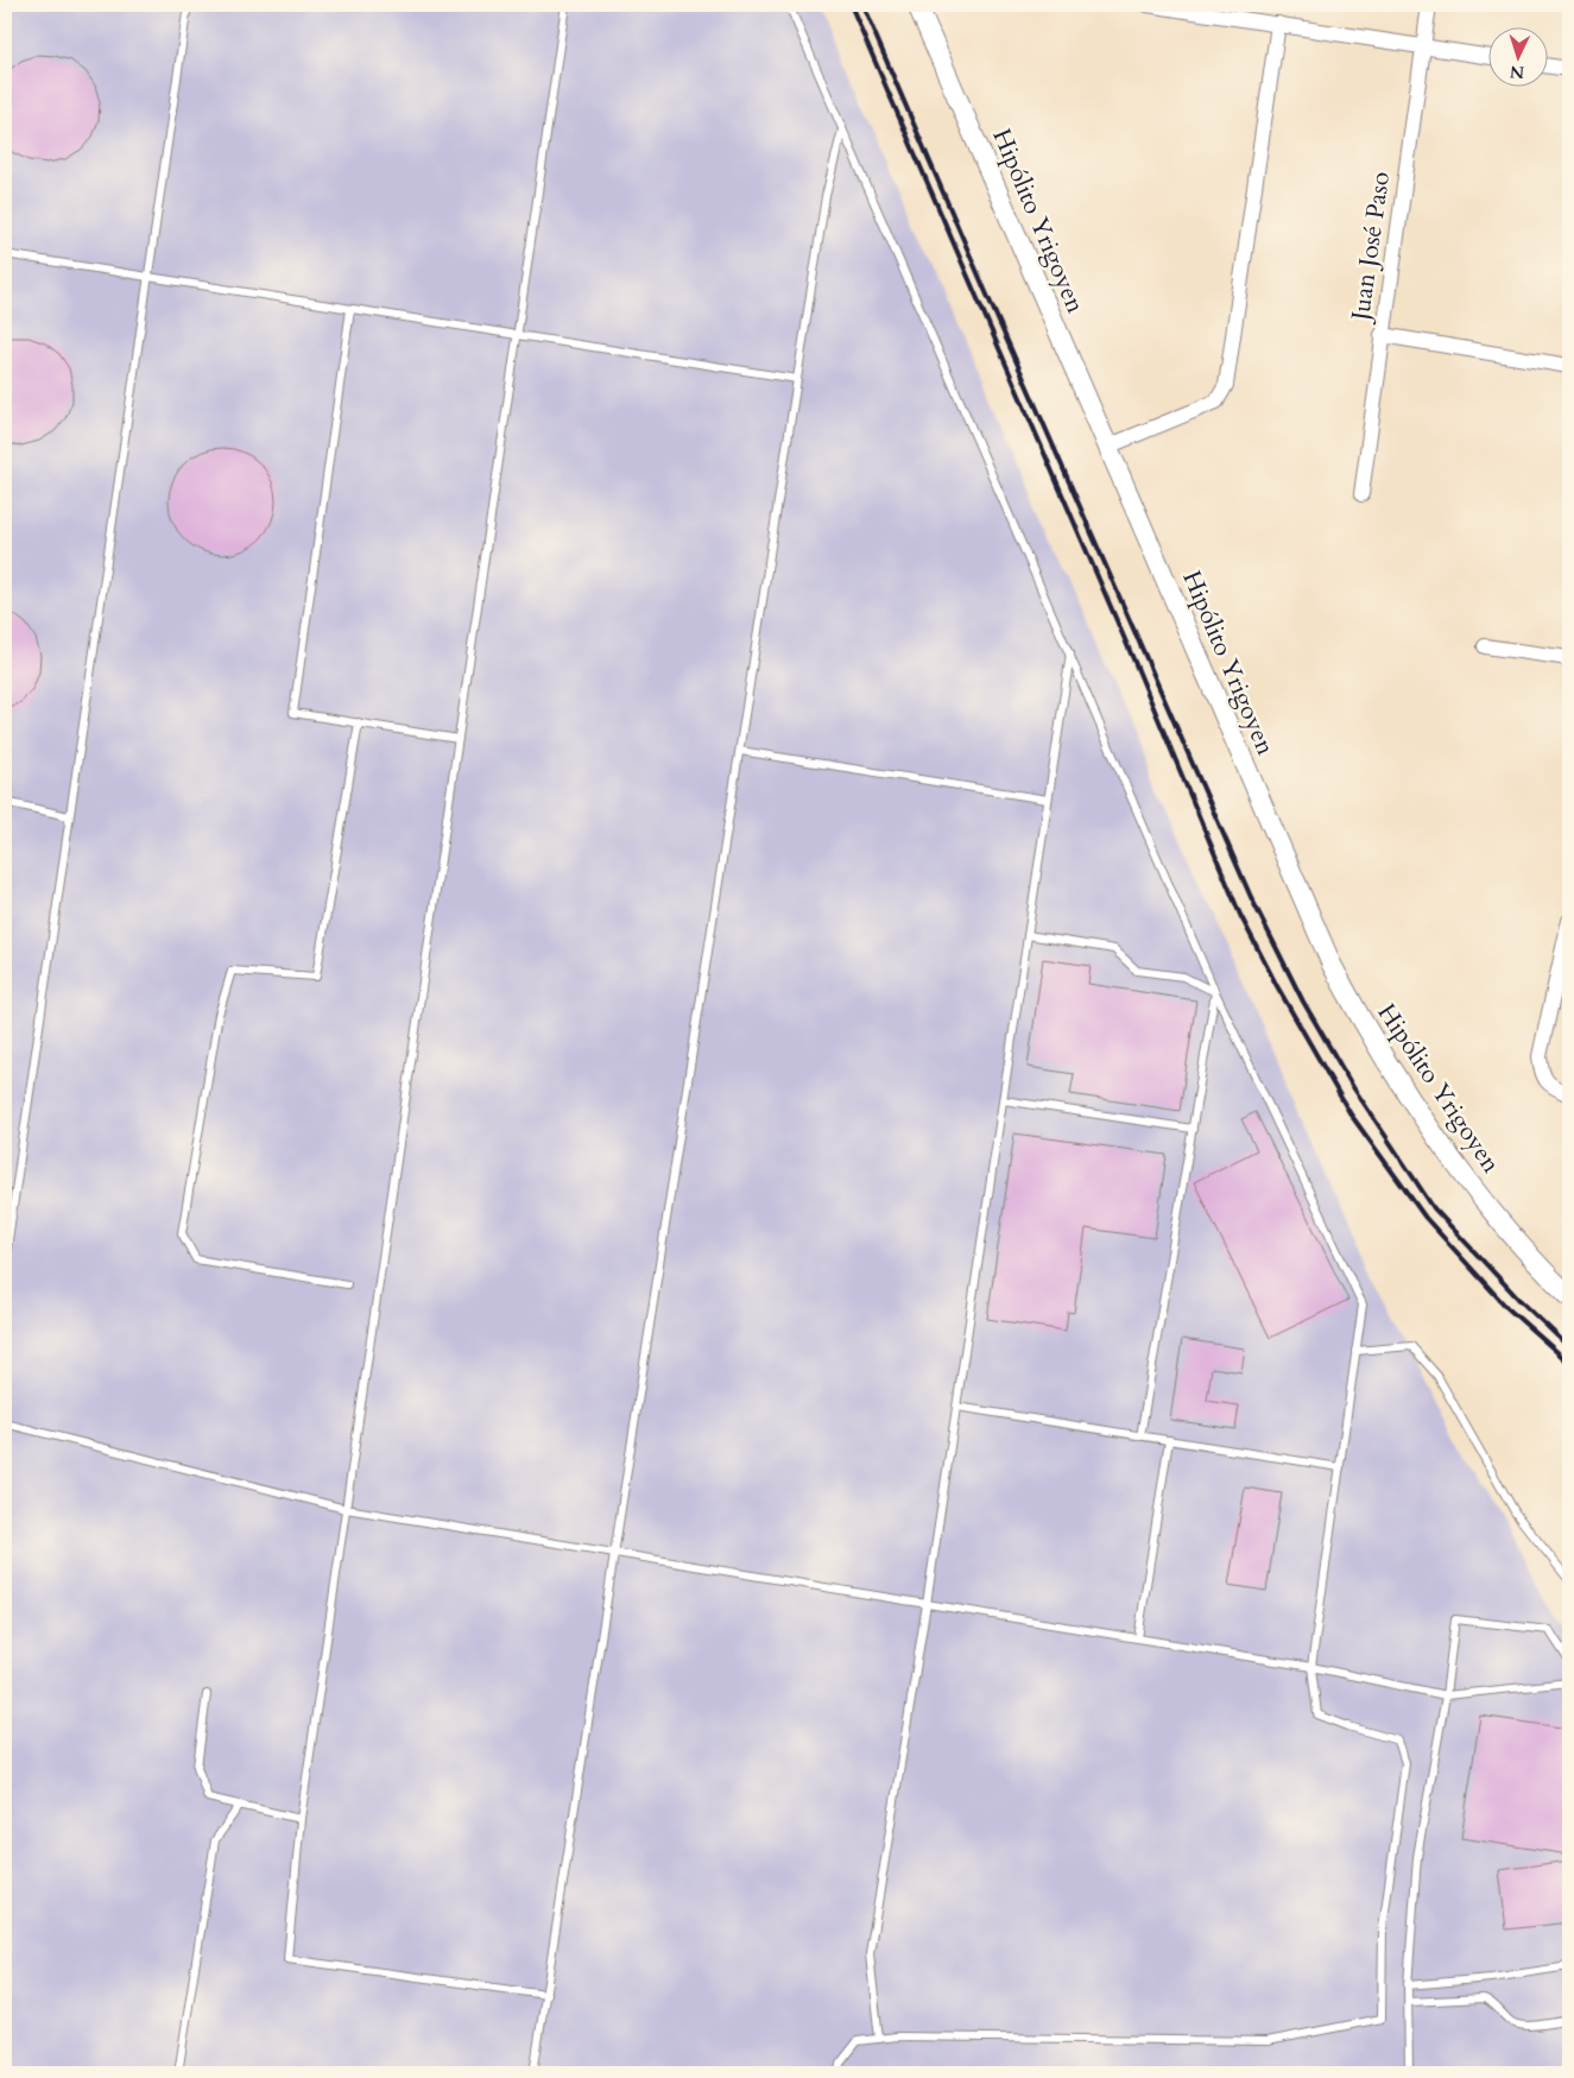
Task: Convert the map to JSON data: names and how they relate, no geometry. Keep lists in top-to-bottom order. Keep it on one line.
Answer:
{"streets":{"street":["Hipólito Yrigoyen","Juan José Paso"]},"north":"bottom"}
